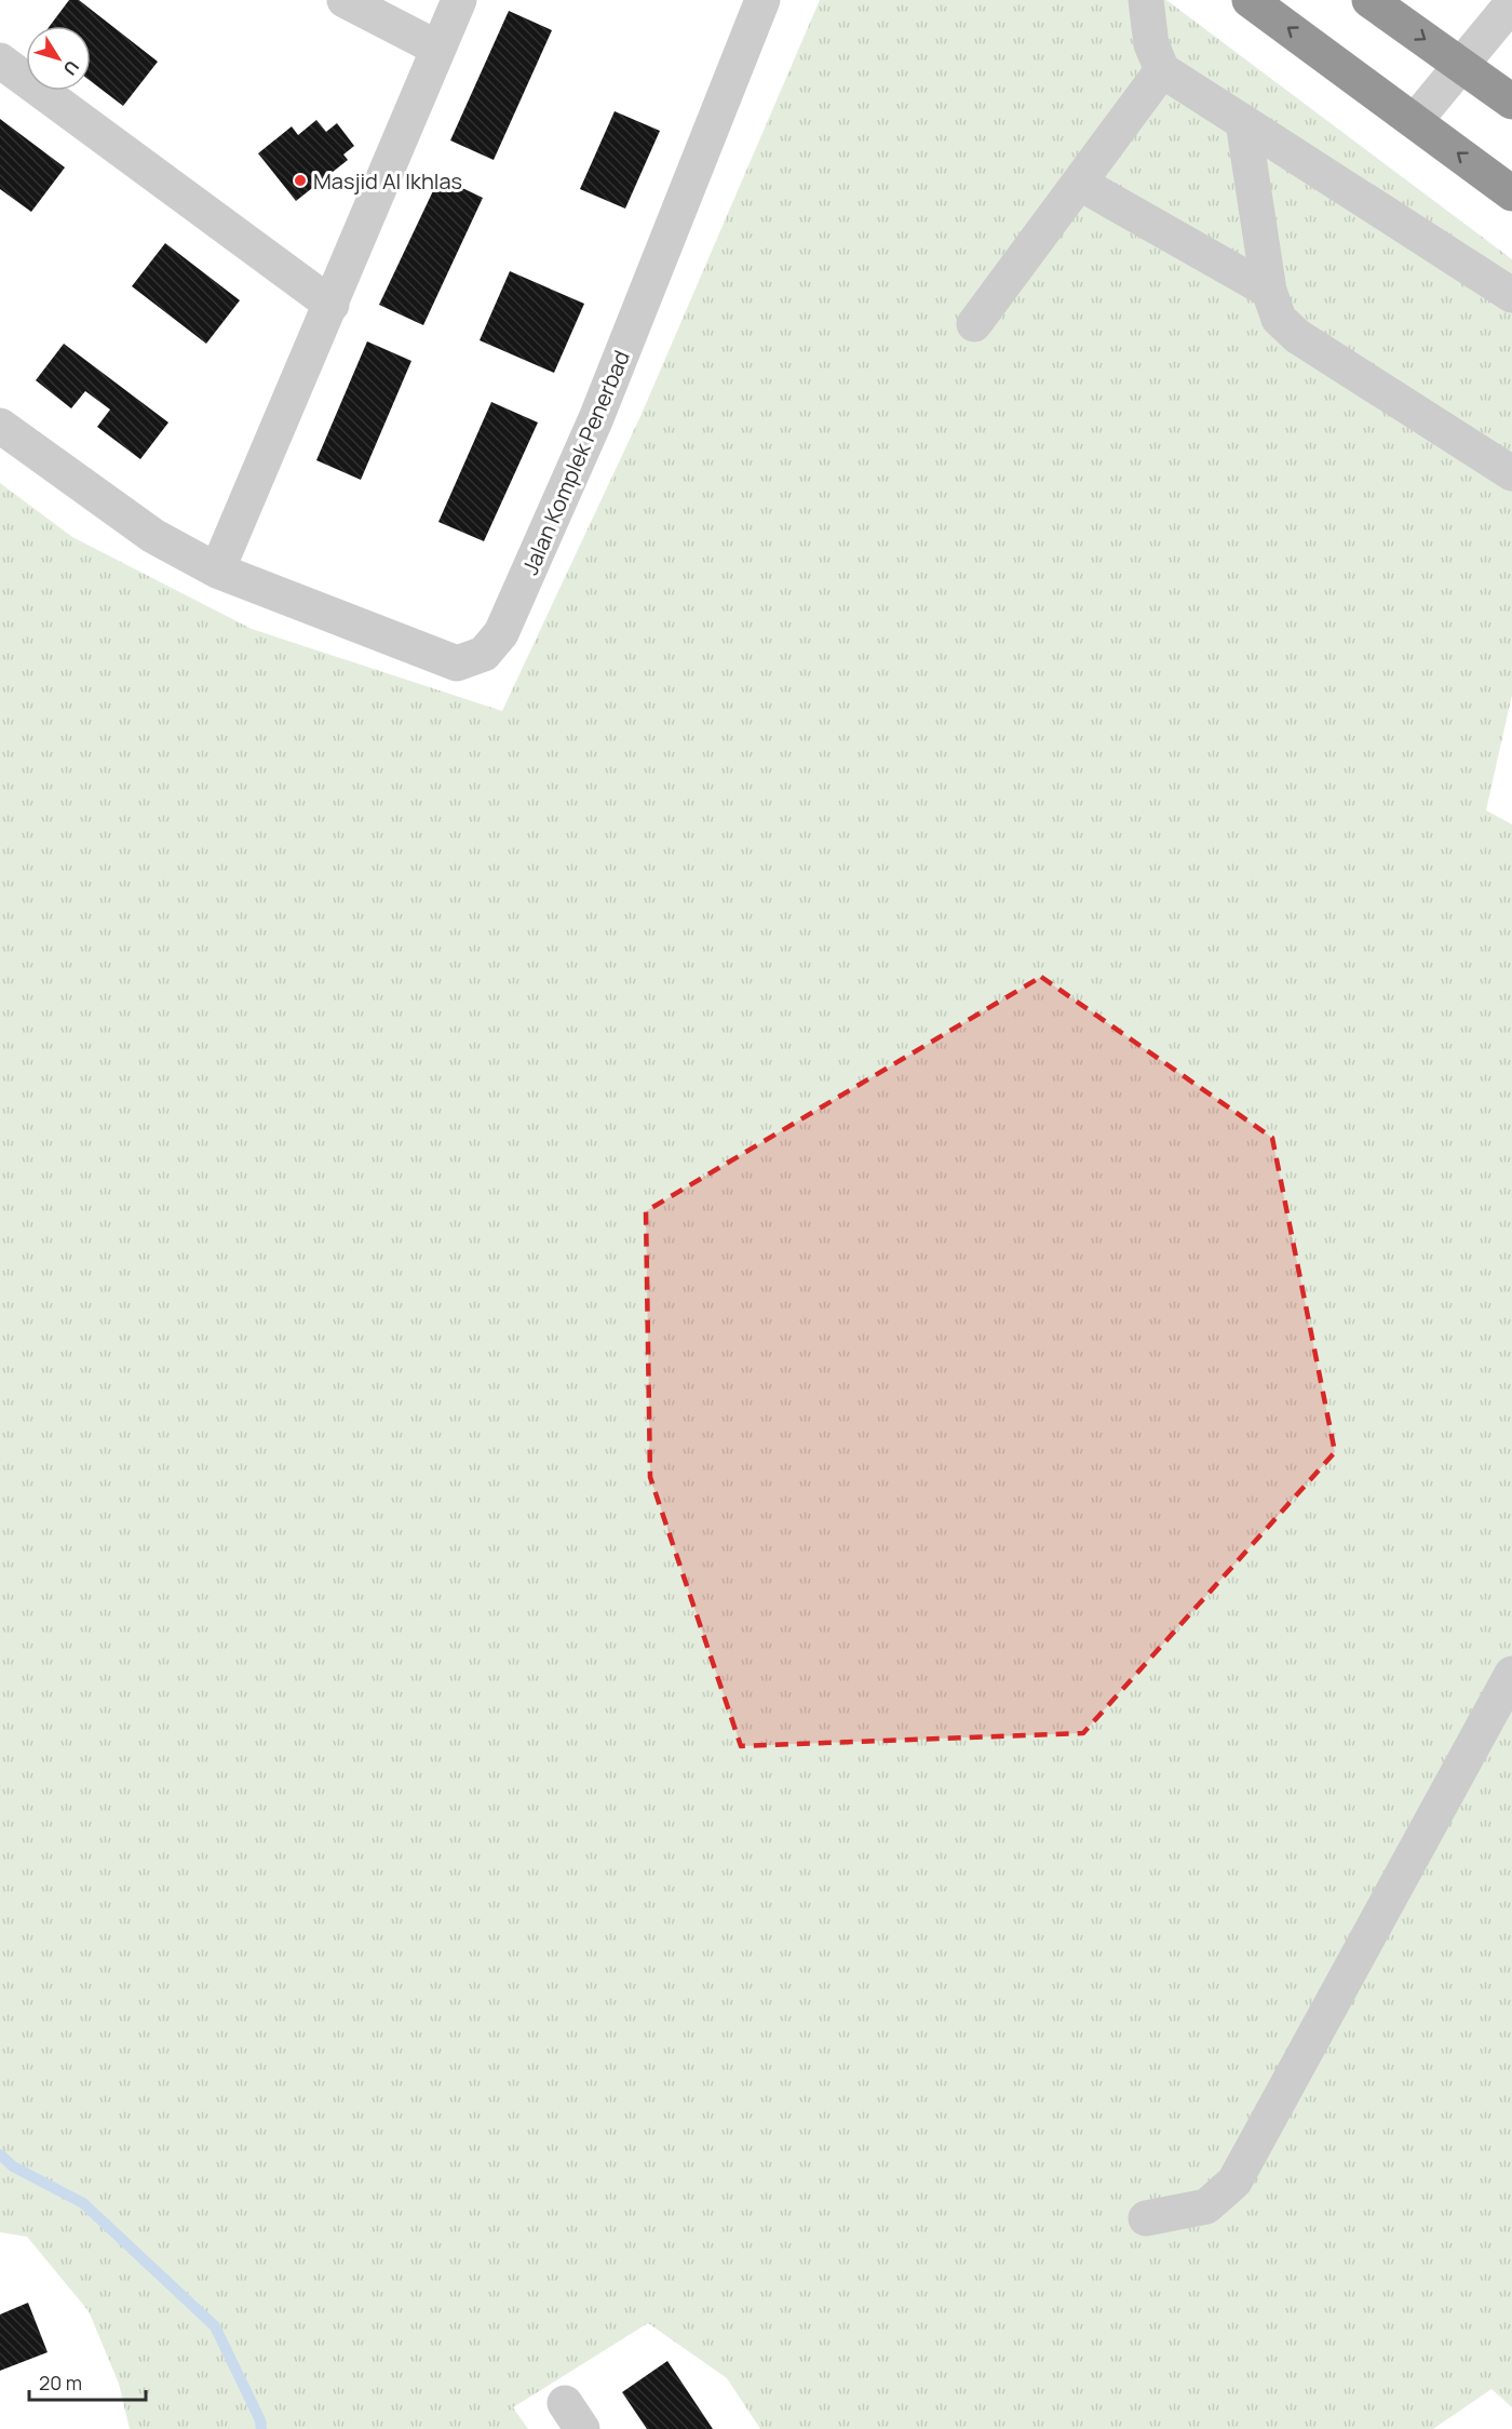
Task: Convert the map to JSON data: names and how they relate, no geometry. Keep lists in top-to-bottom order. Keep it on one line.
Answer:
{"streets":{"street":["Jalan Komplek Penerbad"]},"places":["Masjid Al Ikhlas"],"scale_bar":"20 m","north":"bottom right"}
